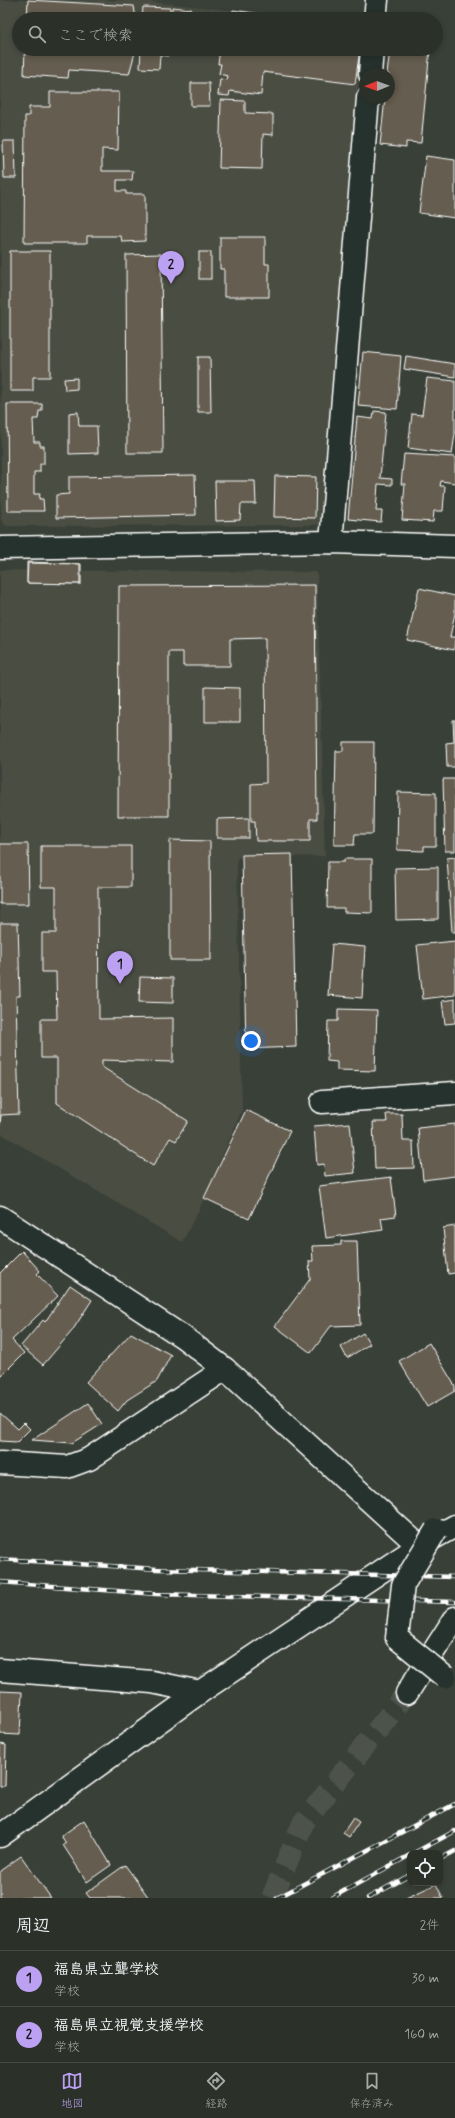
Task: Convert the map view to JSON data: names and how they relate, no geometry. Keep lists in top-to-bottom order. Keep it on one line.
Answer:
{"north":"left","page":{"search":"ここで検索","pins":["2","1"],"heading":["周辺","2件"],"list":[{"mark":"1","name":"福島県立聾学校","note":"学校","value":"30 m"},{"mark":"2","name":"福島県立視覚支援学校","note":"学校","value":"160 m"}],"nav":["地図","経路","保存済み"]}}
